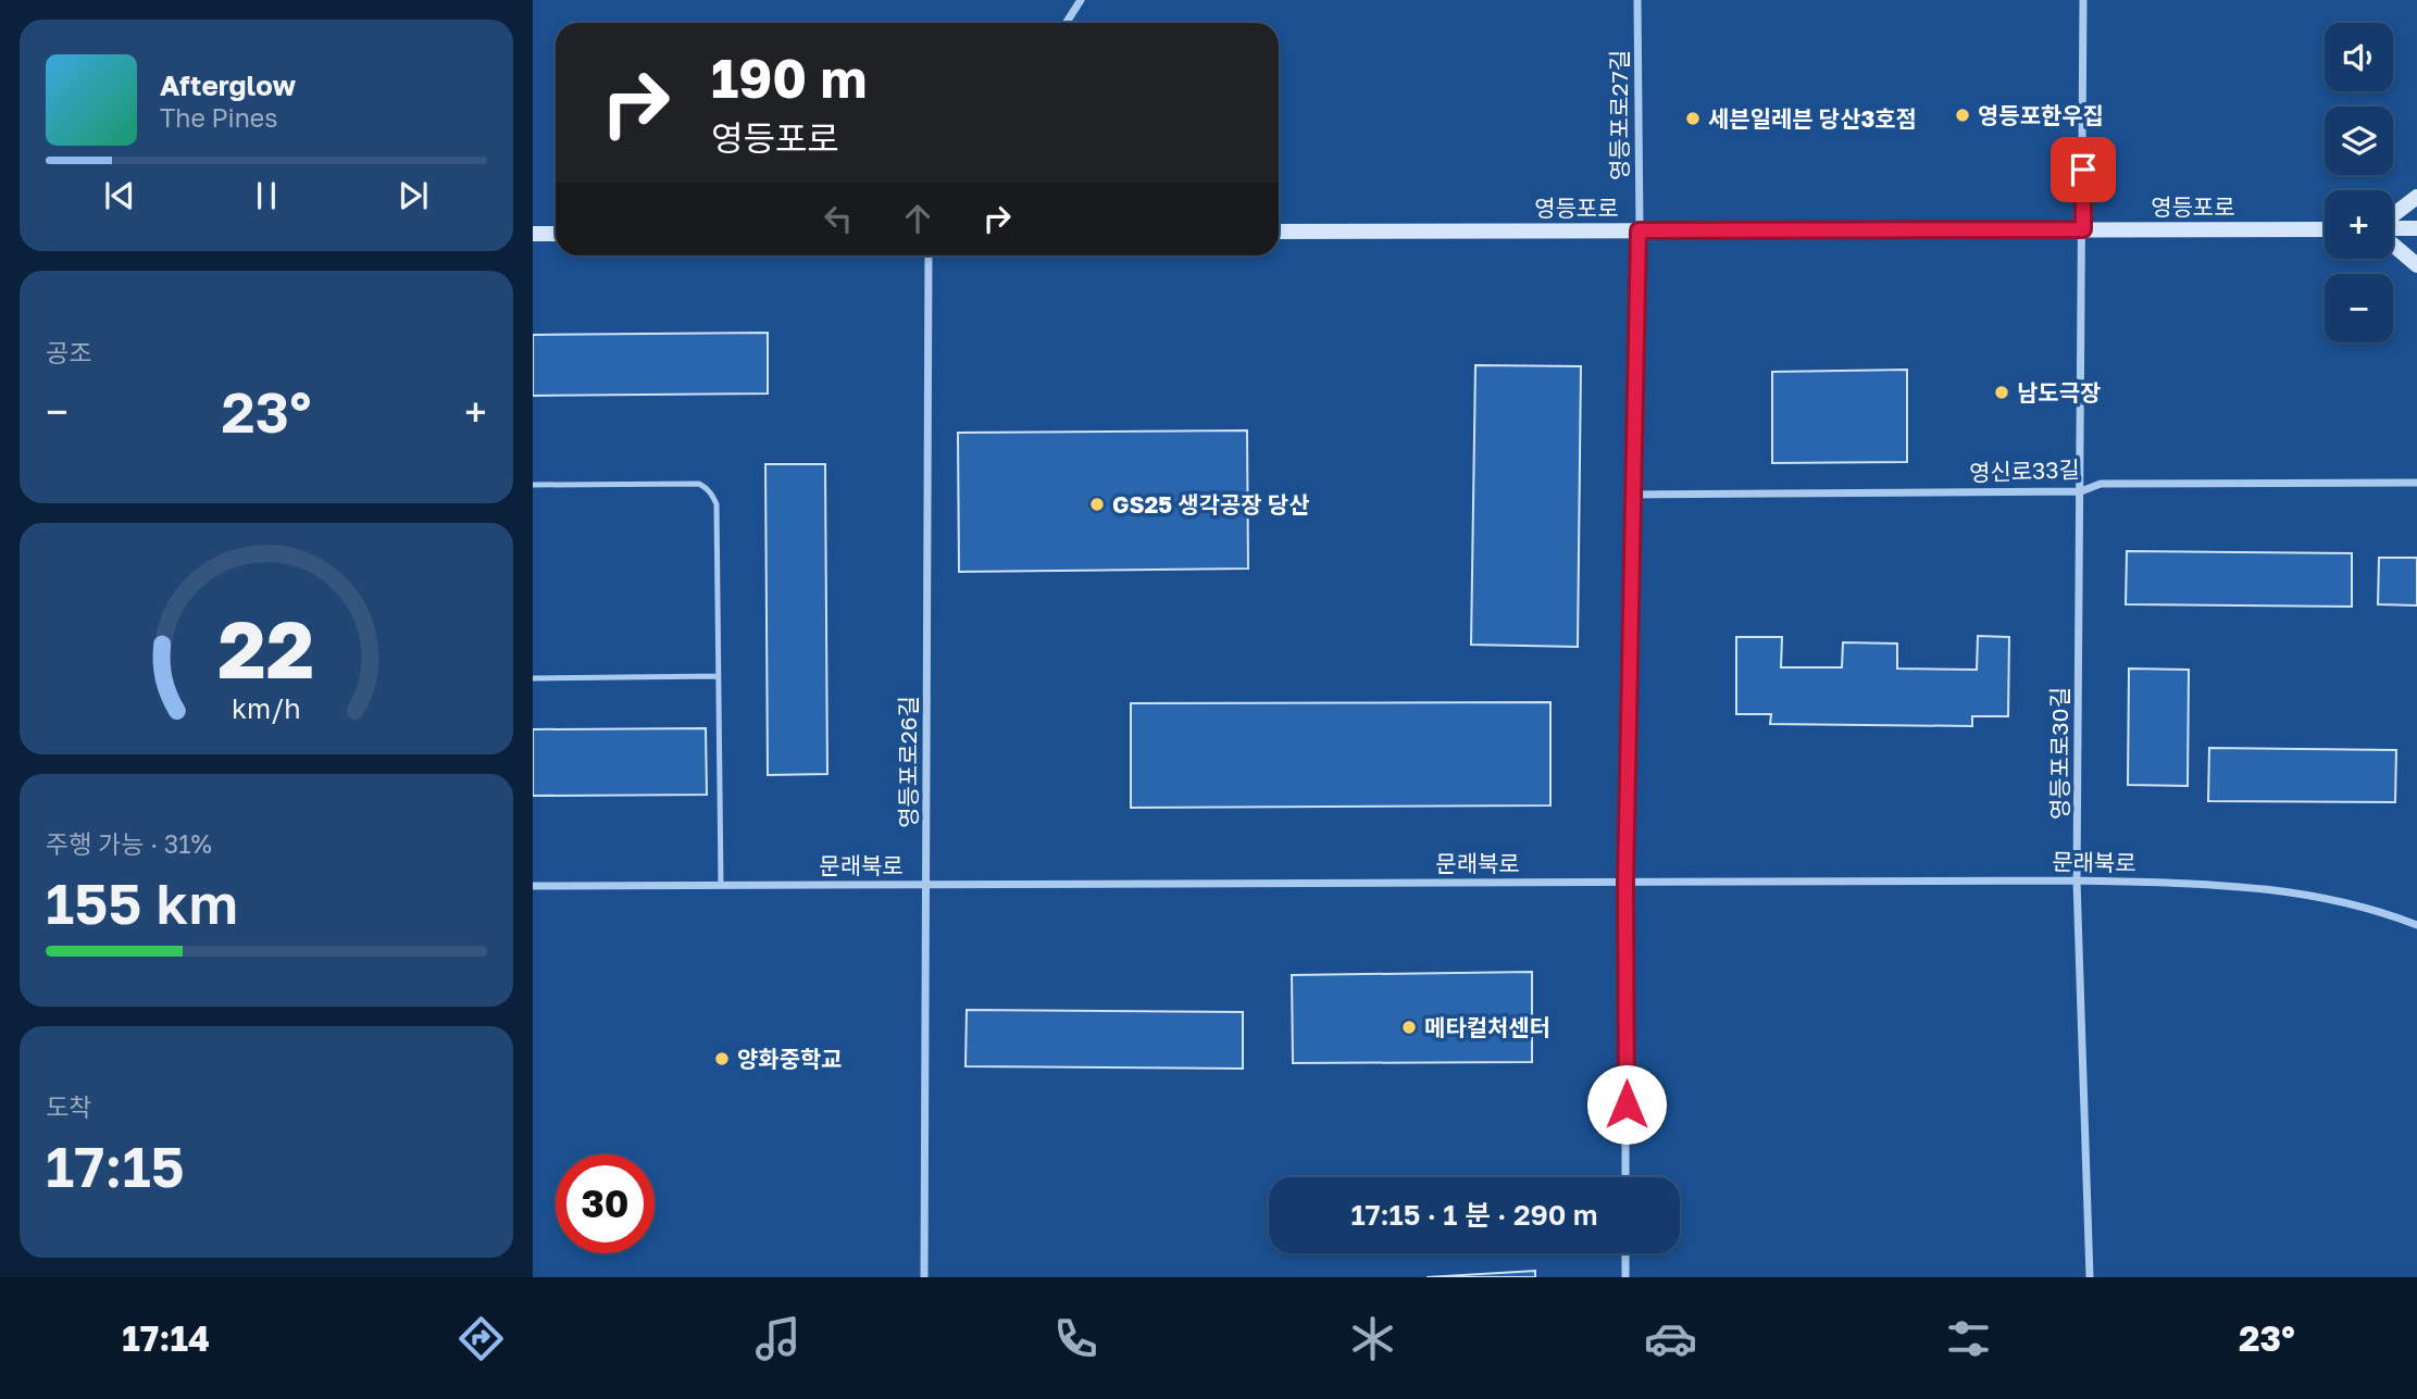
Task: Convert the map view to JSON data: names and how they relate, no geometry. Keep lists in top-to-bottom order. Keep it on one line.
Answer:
{"streets":{"main road":["영등포로"],"street":["영등포로27길","영신로33길","영등포로30길","영등포로26길","문래북로"]},"crossings":[["영등포로27길","영등포로"],["영등포로27길","영신로33길"],["영등포로27길","문래북로"],["영등포로","영등포로30길"],["영신로33길","영등포로30길"],["영등포로30길","문래북로"],["영등포로26길","문래북로"]],"places":["영등포한우집","세븐일레븐 당산3호점","남도극장","GS25 생각공장 당산","메타컬처센터","양화중학교"],"page":{"map_buttons":["+","−"],"turn":["190 m","영등포로"],"song":["Afterglow","The Pines"],"tile":["공조",["주행 가능 · 31%","155 km"],["도착","17:15"]],"heat":["−","23°","+"],"limit":"30","trip":"17:15 · 1 분 · 290 m","tabs":["17:14","23°"],"gauge":["22","km/h"]}}
